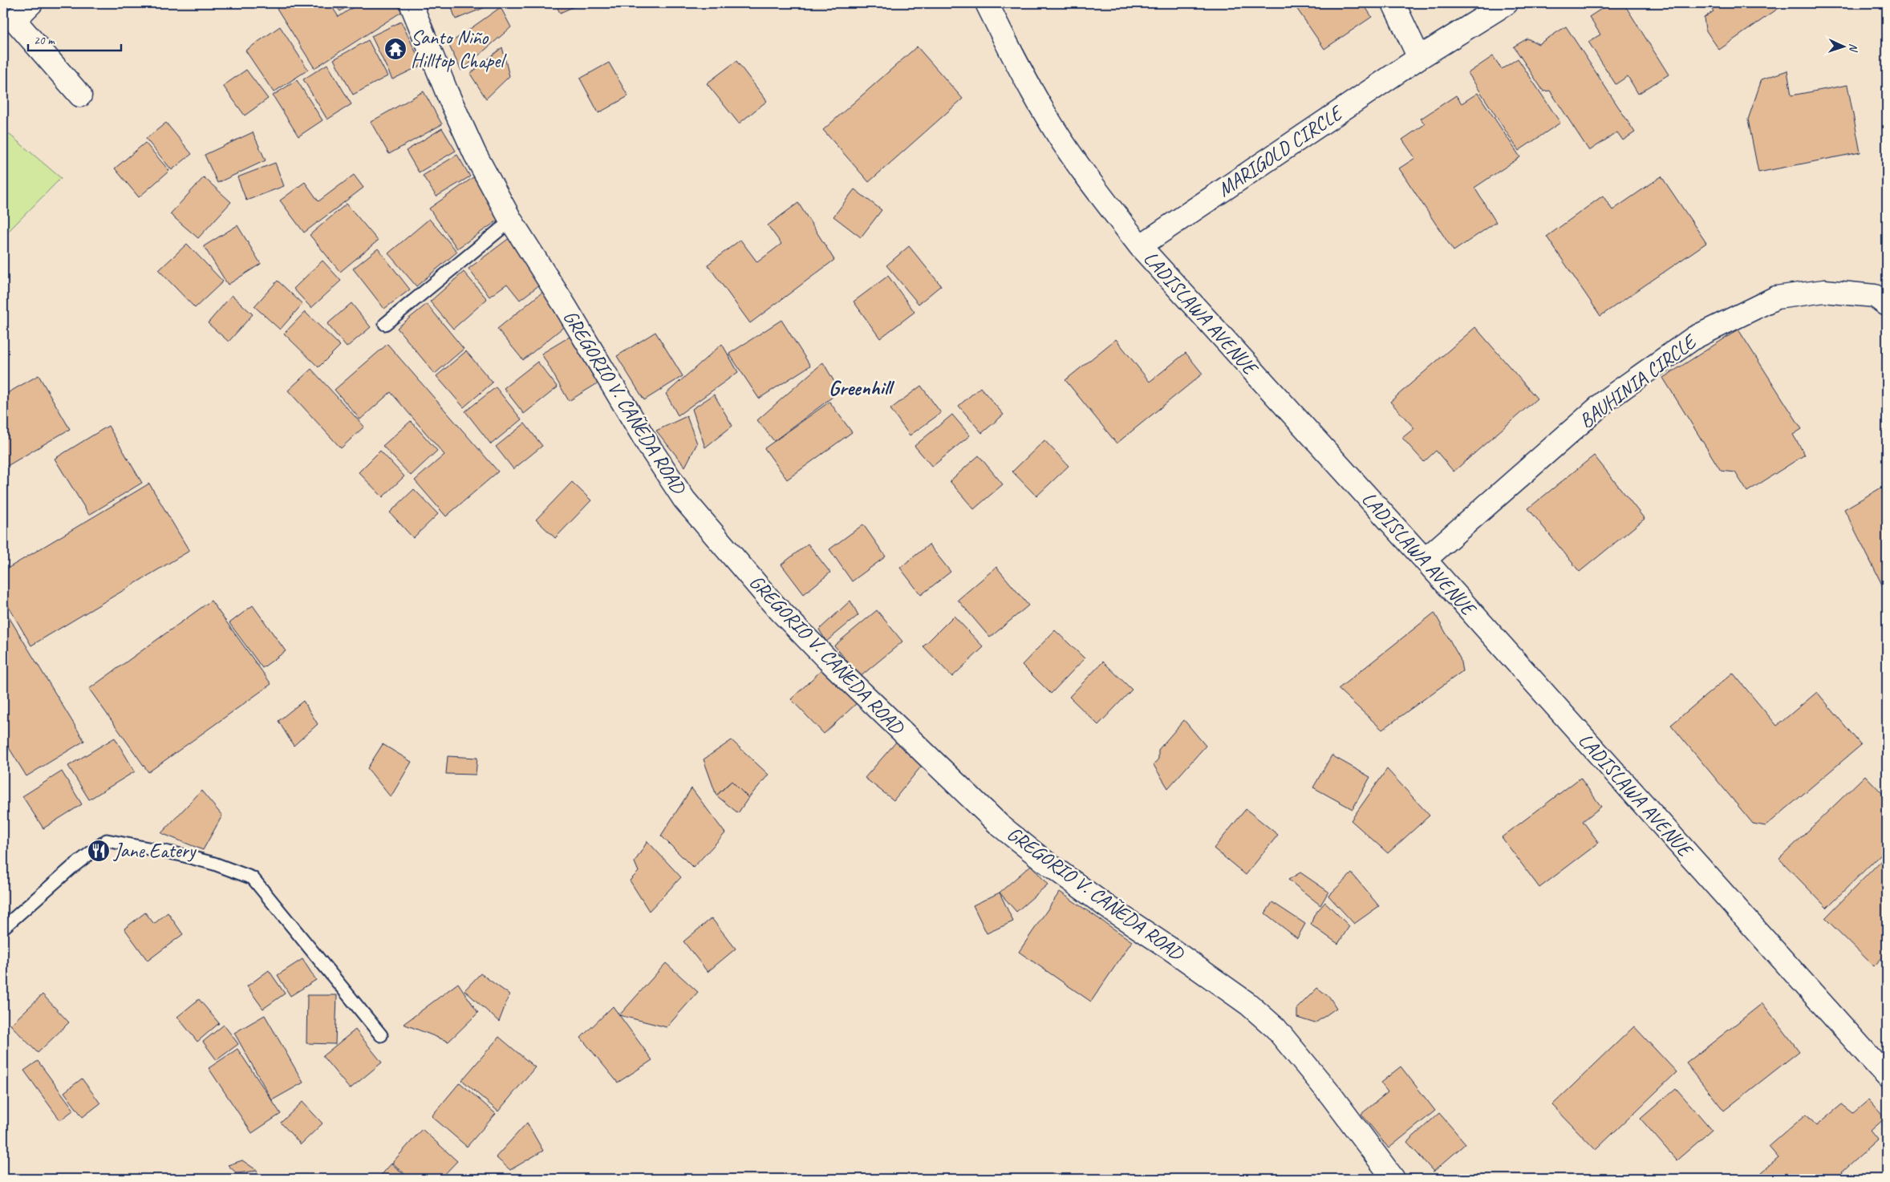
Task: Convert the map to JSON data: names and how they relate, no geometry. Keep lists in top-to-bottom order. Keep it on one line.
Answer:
{"streets":{"street":["MARIGOLD CIRCLE","LADISLAWA AVENUE","BAUHINIA CIRCLE","GREGORIO V. CAÑEDA ROAD"]},"crossings":[["MARIGOLD CIRCLE","LADISLAWA AVENUE"],["LADISLAWA AVENUE","BAUHINIA CIRCLE"]],"districts":["Greenhill"],"places":{"temple":["Santo Niño Hilltop Chapel"],"restaurant":["Jane Eatery"]},"scale_bar":"20 m","north":"right"}
